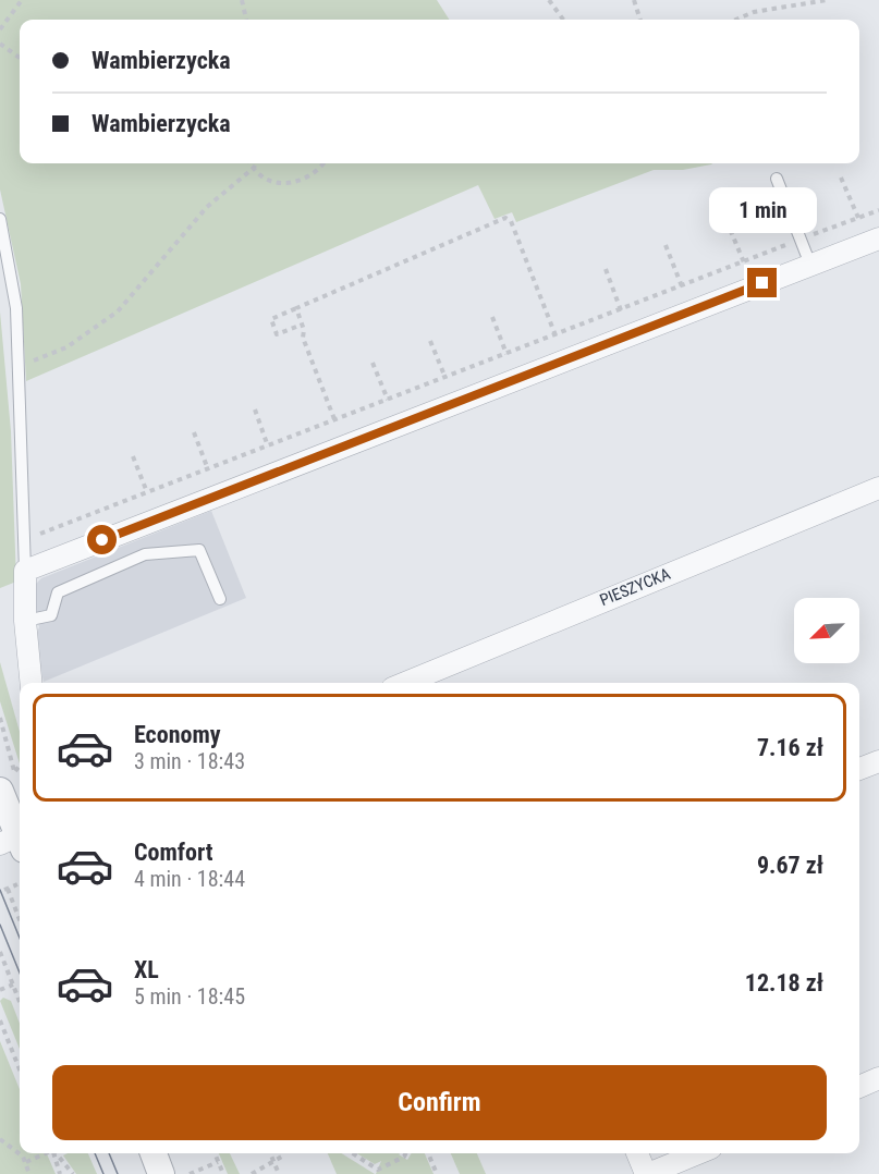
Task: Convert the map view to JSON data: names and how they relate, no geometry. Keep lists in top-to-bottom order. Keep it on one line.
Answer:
{"streets":{"street":["PIESZYCKA"]},"north":"bottom left","page":{"banner":["Wambierzycka","Wambierzycka"],"bubble":"1 min","list":[{"name":"Economy","note":"3 min · 18:43","value":"7.16 zł"},{"name":"Comfort","note":"4 min · 18:44","value":"9.67 zł"},{"name":"XL","note":"5 min · 18:45","value":"12.18 zł"}],"buttons":"Confirm"}}
